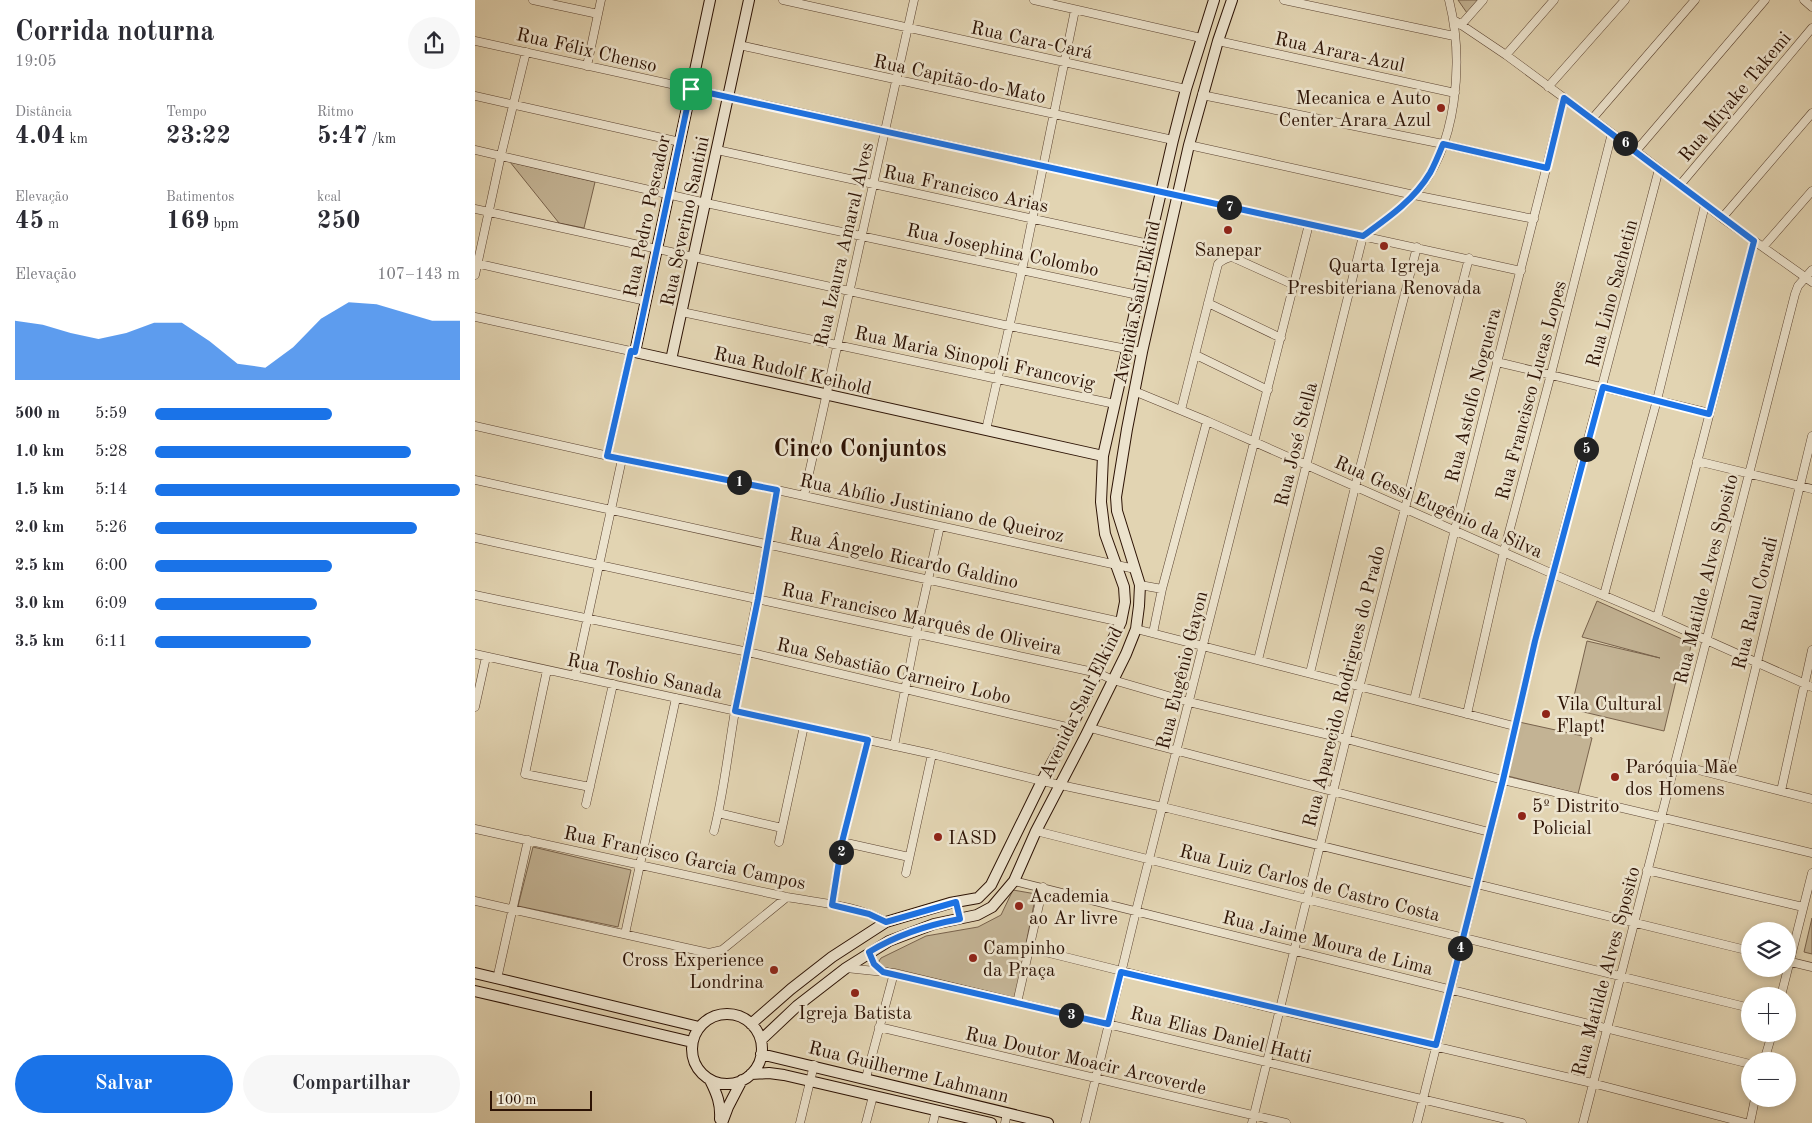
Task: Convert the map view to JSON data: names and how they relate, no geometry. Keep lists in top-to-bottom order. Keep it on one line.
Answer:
{"streets":{"main road":["Rua Pedro Pescador","Rua Severino Santini","Avenida Saul Elkind","Rua Rudolf Keihold","Rua Guilherme Lahmann"],"street":["Rua Cara-Cará","Rua Félix Chenso","Rua Arara-Azul","Rua Capitão-do-Mato","Rua Miyake Takemi","Rua Francisco Arias","Rua Izaura Amaral Alves","Rua Josephina Colombo","Rua Lino Sachetin","Rua Maria Sinopoli Francovig","Rua Francisco Lucas Lopes","Rua Astolfo Nogueira","Rua José Stella","Rua Gessi Eugênio da Silva","Rua Abílio Justiniano de Queiroz","Rua Ângelo Ricardo Galdino","Rua Matilde Alves Sposito","Rua Raul Coradi","Rua Francisco Marquês de Oliveira","Rua Sebastião Carneiro Lobo","Rua Eugênio Gayon","Rua Toshio Sanada","Rua Aparecido Rodrigues do Prado","Rua Francisco Garcia Campos","Rua Luiz Carlos de Castro Costa","Rua Jaime Moura de Lima","Rua Elias Daniel Hatti","Rua Doutor Moacir Arcoverde"]},"crossings":[["Rua Cara-Cará","Rua Izaura Amaral Alves"],["Rua Cara-Cará","Avenida Saul Elkind"],["Rua Félix Chenso","Rua Pedro Pescador"],["Rua Félix Chenso","Rua Severino Santini"],["Rua Félix Chenso","Rua Izaura Amaral Alves"],["Rua Félix Chenso","Avenida Saul Elkind"],["Rua Félix Chenso","Rua Astolfo Nogueira"],["Rua Félix Chenso","Rua José Stella"],["Rua Félix Chenso","Rua Eugênio Gayon"],["Rua Félix Chenso","Rua Aparecido Rodrigues do Prado"],["Rua Arara-Azul","Avenida Saul Elkind"],["Rua Capitão-do-Mato","Rua Severino Santini"],["Rua Capitão-do-Mato","Rua Izaura Amaral Alves"],["Rua Capitão-do-Mato","Avenida Saul Elkind"],["Rua Francisco Arias","Rua Severino Santini"],["Rua Francisco Arias","Rua Izaura Amaral Alves"],["Rua Francisco Arias","Avenida Saul Elkind"],["Rua Pedro Pescador","Rua Josephina Colombo"],["Rua Pedro Pescador","Rua Rudolf Keihold"],["Rua Severino Santini","Rua Josephina Colombo"],["Rua Severino Santini","Rua Maria Sinopoli Francovig"],["Rua Severino Santini","Rua Rudolf Keihold"],["Rua Izaura Amaral Alves","Rua Josephina Colombo"],["Rua Izaura Amaral Alves","Rua Maria Sinopoli Francovig"],["Rua Izaura Amaral Alves","Rua Rudolf Keihold"],["Rua Izaura Amaral Alves","Rua Abílio Justiniano de Queiroz"],["Rua Josephina Colombo","Avenida Saul Elkind"],["Rua Lino Sachetin","Rua Gessi Eugênio da Silva"],["Rua Lino Sachetin","Rua Francisco Marquês de Oliveira"],["Rua Lino Sachetin","Rua Toshio Sanada"],["Rua Lino Sachetin","Rua Luiz Carlos de Castro Costa"],["Rua Lino Sachetin","Rua Jaime Moura de Lima"],["Rua Lino Sachetin","Rua Elias Daniel Hatti"],["Avenida Saul Elkind","Rua Maria Sinopoli Francovig"],["Avenida Saul Elkind","Rua Rudolf Keihold"],["Avenida Saul Elkind","Rua Gessi Eugênio da Silva"],["Avenida Saul Elkind","Rua Abílio Justiniano de Queiroz"],["Avenida Saul Elkind","Rua Ângelo Ricardo Galdino"],["Avenida Saul Elkind","Rua Francisco Marquês de Oliveira"],["Avenida Saul Elkind","Rua Sebastião Carneiro Lobo"],["Avenida Saul Elkind","Rua Toshio Sanada"],["Avenida Saul Elkind","Rua Francisco Garcia Campos"],["Avenida Saul Elkind","Rua Luiz Carlos de Castro Costa"],["Avenida Saul Elkind","Rua Jaime Moura de Lima"],["Avenida Saul Elkind","Rua Elias Daniel Hatti"],["Avenida Saul Elkind","Rua Guilherme Lahmann"],["Rua Francisco Lucas Lopes","Rua Gessi Eugênio da Silva"],["Rua Astolfo Nogueira","Rua Gessi Eugênio da Silva"],["Rua José Stella","Rua Gessi Eugênio da Silva"],["Rua Gessi Eugênio da Silva","Rua Matilde Alves Sposito"],["Rua Gessi Eugênio da Silva","Rua Raul Coradi"],["Rua Gessi Eugênio da Silva","Rua Eugênio Gayon"],["Rua Gessi Eugênio da Silva","Rua Aparecido Rodrigues do Prado"],["Rua Matilde Alves Sposito","Rua Francisco Marquês de Oliveira"],["Rua Matilde Alves Sposito","Rua Toshio Sanada"],["Rua Matilde Alves Sposito","Rua Luiz Carlos de Castro Costa"],["Rua Matilde Alves Sposito","Rua Jaime Moura de Lima"],["Rua Francisco Marquês de Oliveira","Rua Eugênio Gayon"],["Rua Francisco Marquês de Oliveira","Rua Aparecido Rodrigues do Prado"],["Rua Eugênio Gayon","Rua Toshio Sanada"],["Rua Eugênio Gayon","Rua Luiz Carlos de Castro Costa"],["Rua Eugênio Gayon","Rua Jaime Moura de Lima"],["Rua Eugênio Gayon","Rua Elias Daniel Hatti"],["Rua Eugênio Gayon","Rua Doutor Moacir Arcoverde"],["Rua Toshio Sanada","Rua Aparecido Rodrigues do Prado"],["Rua Aparecido Rodrigues do Prado","Rua Luiz Carlos de Castro Costa"],["Rua Aparecido Rodrigues do Prado","Rua Jaime Moura de Lima"],["Rua Aparecido Rodrigues do Prado","Rua Elias Daniel Hatti"],["Rua Aparecido Rodrigues do Prado","Rua Doutor Moacir Arcoverde"]],"districts":["Cinco Conjuntos"],"places":["Mecanica e Auto Center Arara Azul","Sanepar","Quarta Igreja Presbiteriana Renovada","Vila Cultural Flapt!","Paróquia Mãe dos Homens","5º Distrito Policial","IASD","Academia ao Ar livre","Campinho da Praça","Cross Experience Londrina","Igreja Batista"],"scale_bar":"100 m","page":{"heading":["Corrida noturna","19:05"],"stats":[["Distância","4.04 km"],["Tempo","23:22"],["Ritmo","5:47 /km"],["Elevação","45 m"],["Batimentos","169 bpm"],["kcal","250"]],"pins":["6","7","5","1","2","4","3"],"chart":["Elevação","107–143 m"],"list":[{"name":"500 m","note":"5:59"},{"name":"1.0 km","note":"5:28"},{"name":"1.5 km","note":"5:14"},{"name":"2.0 km","note":"5:26"},{"name":"2.5 km","note":"6:00"},{"name":"3.0 km","note":"6:09"},{"name":"3.5 km","note":"6:11"}],"map_buttons":["+","−"],"buttons":["Salvar","Compartilhar"],"scale":"100 m"}}
